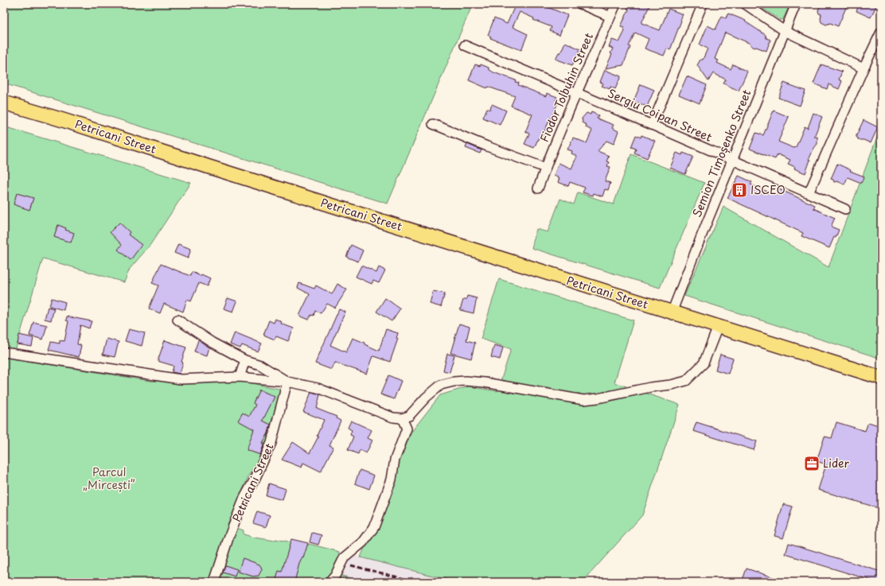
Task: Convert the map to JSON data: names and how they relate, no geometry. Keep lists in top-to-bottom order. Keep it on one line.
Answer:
{"streets":{"main road":["Petricani Street"],"street":["Fiodor Tolbuhin Street","Sergiu Coipan Street","Semion Timoșenko Street"]},"crossings":[["Fiodor Tolbuhin Street","Sergiu Coipan Street"],["Sergiu Coipan Street","Semion Timoșenko Street"],["Petricani Street","Semion Timoșenko Street"]],"parks":["Parcul „Mircești”"],"places":{"building":["ISCEO"],"office":["Lider"]}}
